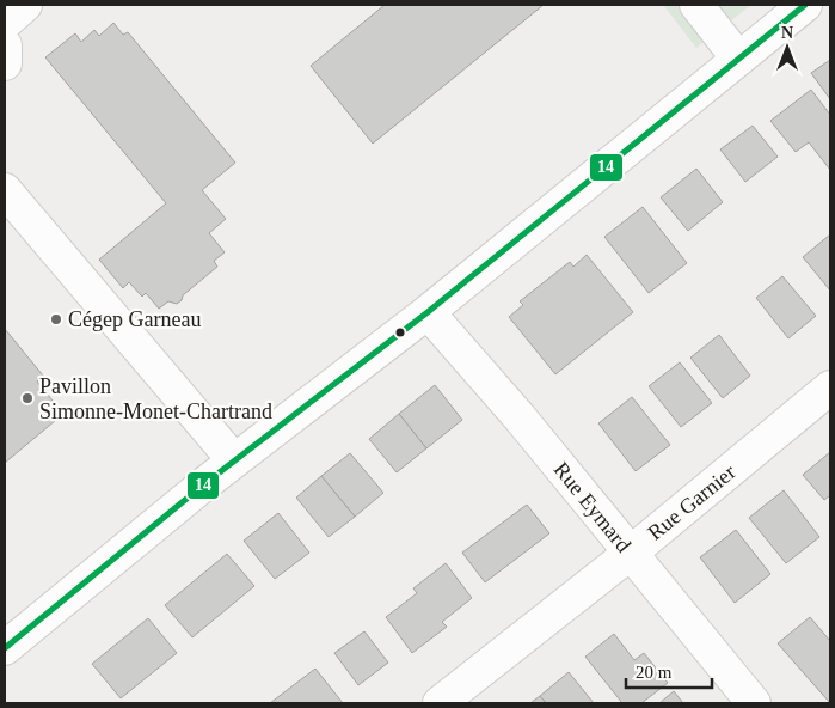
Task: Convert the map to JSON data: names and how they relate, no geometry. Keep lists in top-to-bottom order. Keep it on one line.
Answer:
{"streets":{"street":["Rue Garnier","Rue Eymard"]},"crossings":[["Rue Garnier","Rue Eymard"]],"places":["Cégep Garneau","Pavillon Simonne-Monet-Chartrand"],"lines":["transit line 14"],"scale_bar":"20 m","north":"top"}
